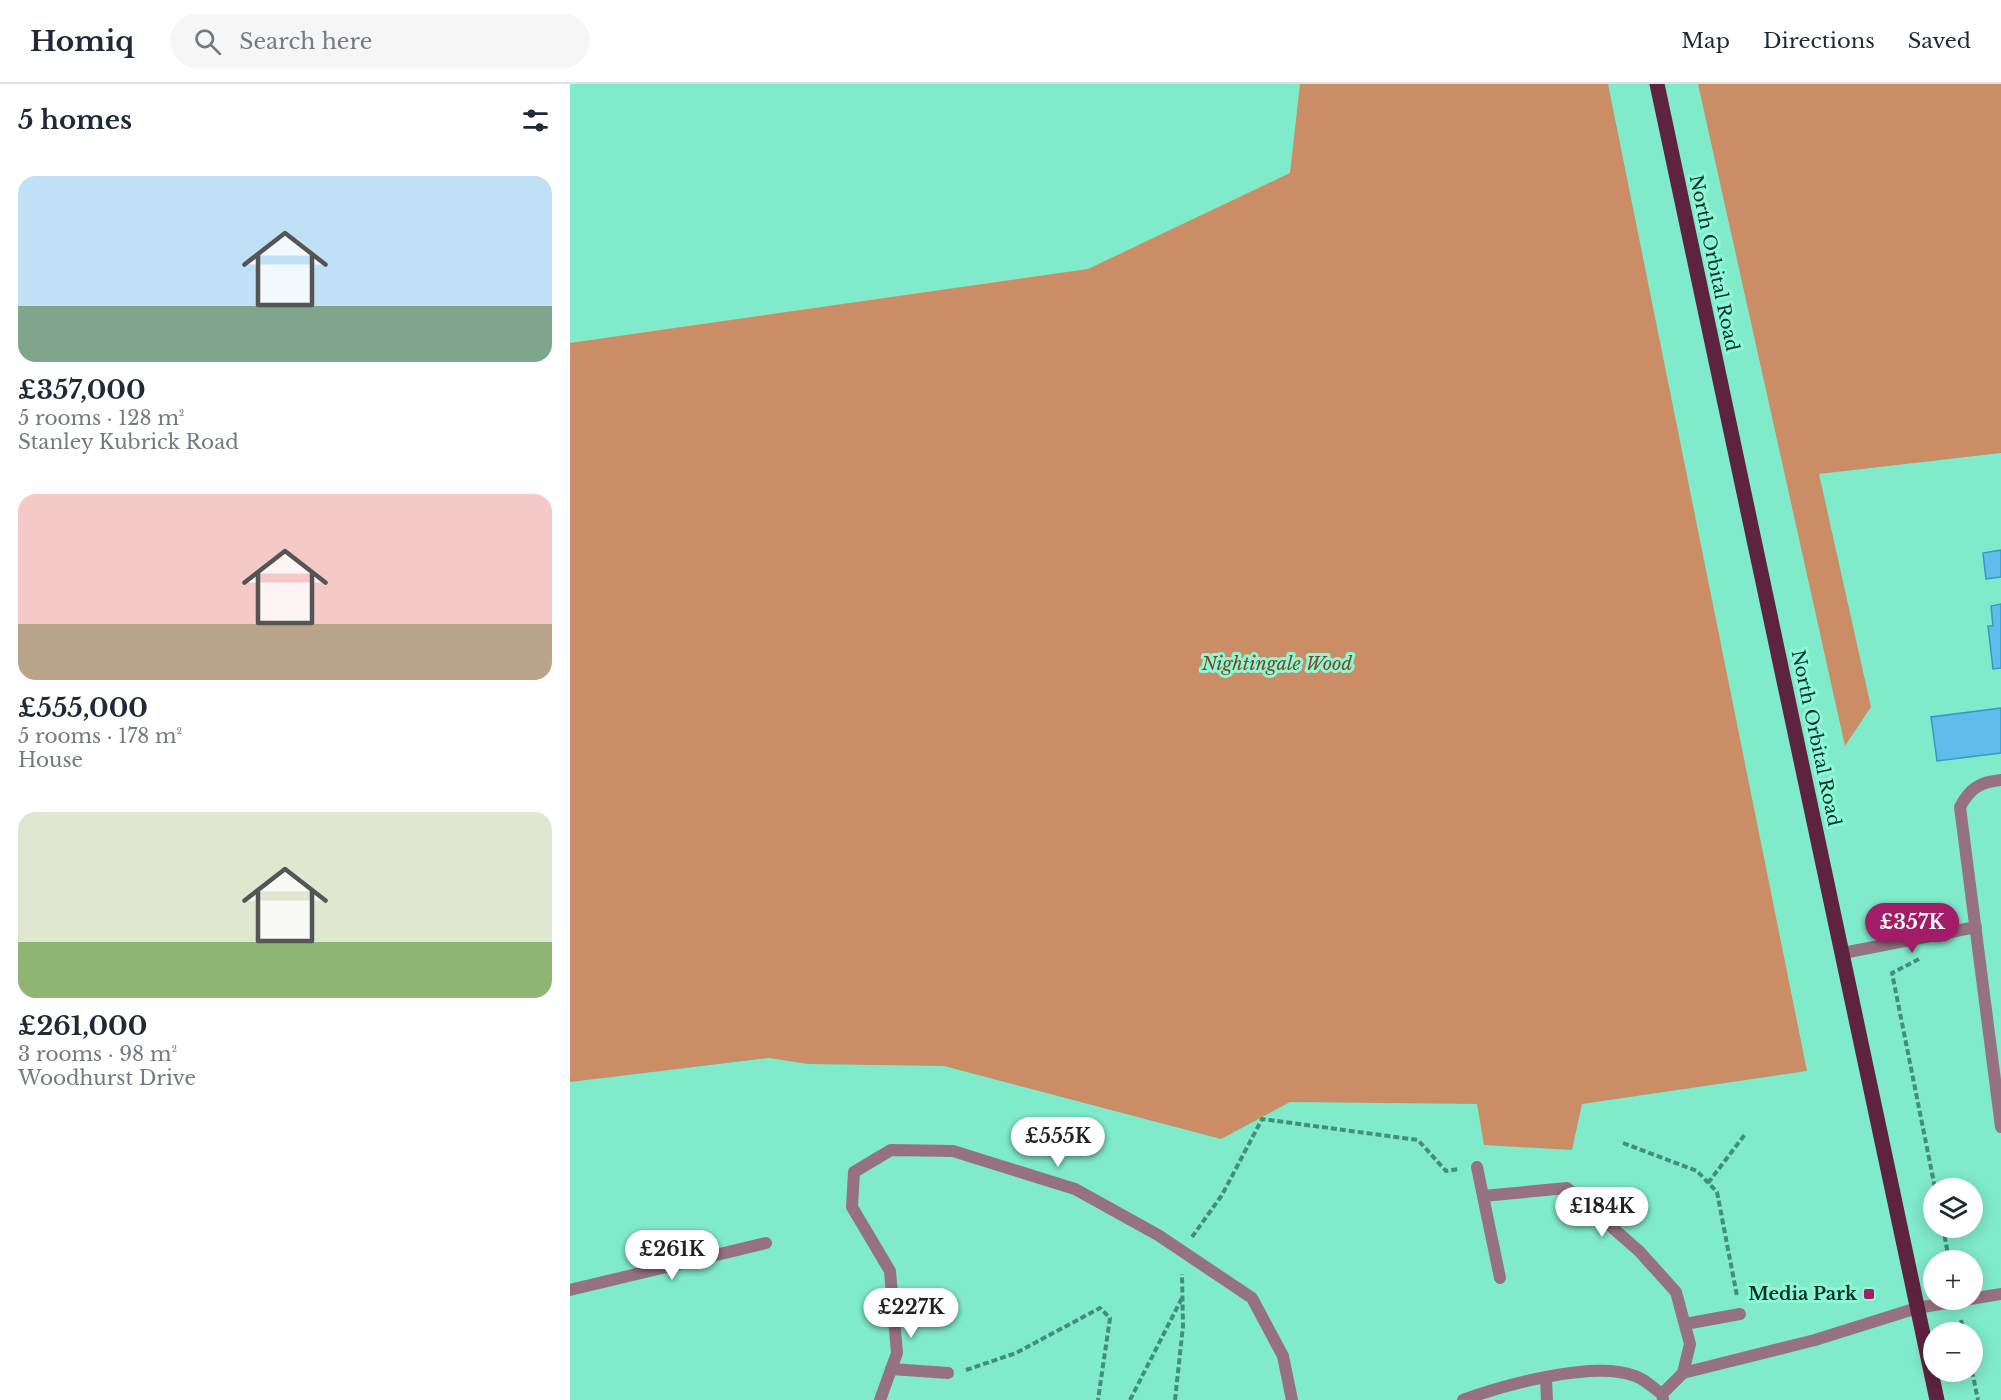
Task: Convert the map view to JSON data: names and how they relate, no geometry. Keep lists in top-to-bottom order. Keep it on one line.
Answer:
{"streets":{"main road":["North Orbital Road"]},"parks":["Nightingale Wood"],"places":{"transit":["Media Park"]},"page":{"header":"Homiq","search":"Search here","nav":["Map","Directions","Saved"],"heading":"5 homes","list":[{"name":"£357,000","note":"5 rooms · 128 m² · Stanley Kubrick Road"},{"name":"£555,000","note":"5 rooms · 178 m² · House"},{"name":"£261,000","note":"3 rooms · 98 m² · Woodhurst Drive"}],"price":["£357K","£555K","£184K","£261K","£227K"],"map_buttons":["+","−"]}}
